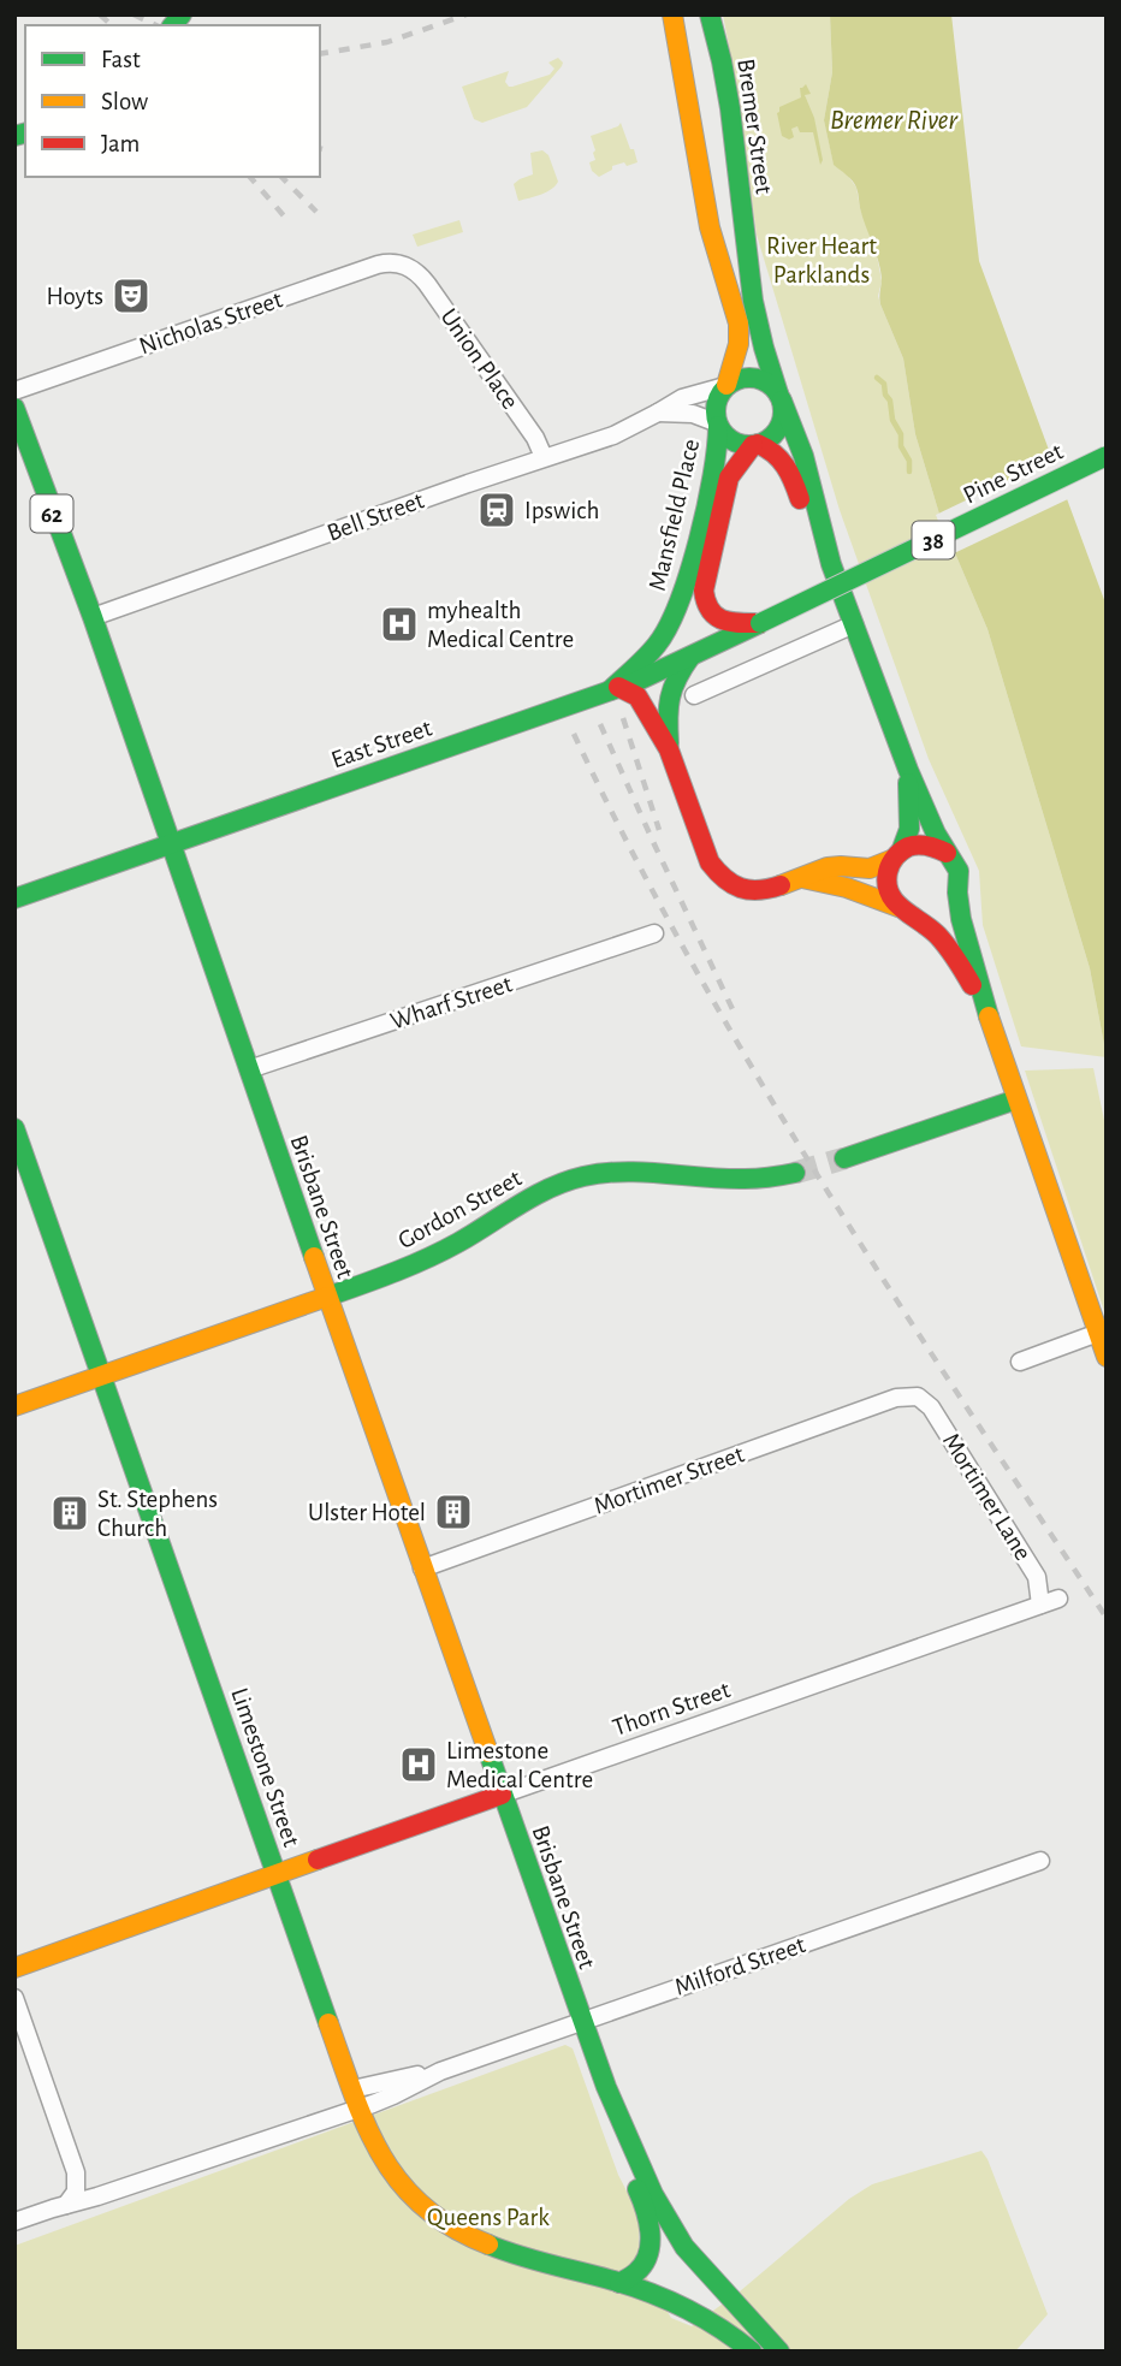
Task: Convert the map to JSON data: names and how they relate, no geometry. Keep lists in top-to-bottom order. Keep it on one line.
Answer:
{"streets":{"main road":["Bremer Street","Pine Street","62","Mansfield Place","38","East Street","Brisbane Street","Gordon Street","Thorn Street","Limestone Street"],"street":["Nicholas Street","Union Place","Bell Street","Wharf Street","Mortimer Street","Mortimer Lane","Milford Street"]},"crossings":[["Bremer Street","Mansfield Place"],["Bremer Street","Bell Street"],["Nicholas Street","Union Place"],["Union Place","Bell Street"],["Pine Street","Mansfield Place"],["Pine Street","East Street"],["Mansfield Place","Bell Street"],["Mansfield Place","East Street"],["Bell Street","Brisbane Street"],["East Street","Brisbane Street"],["Wharf Street","Brisbane Street"],["Brisbane Street","Gordon Street"],["Brisbane Street","Mortimer Street"],["Brisbane Street","Thorn Street"],["Brisbane Street","Milford Street"],["Gordon Street","Limestone Street"],["Mortimer Street","Mortimer Lane"],["Mortimer Lane","Thorn Street"],["Thorn Street","Limestone Street"],["Limestone Street","Milford Street"]],"water":["Bremer River"],"parks":["River Heart Parklands","Queens Park"],"places":{"theatre":["Hoyts"],"station":["Ipswich"],"hospital":["myhealth Medical Centre","Limestone Medical Centre"],"building":["Ulster Hotel","St. Stephens Church"]},"legend":["Fast","Slow","Jam"]}
